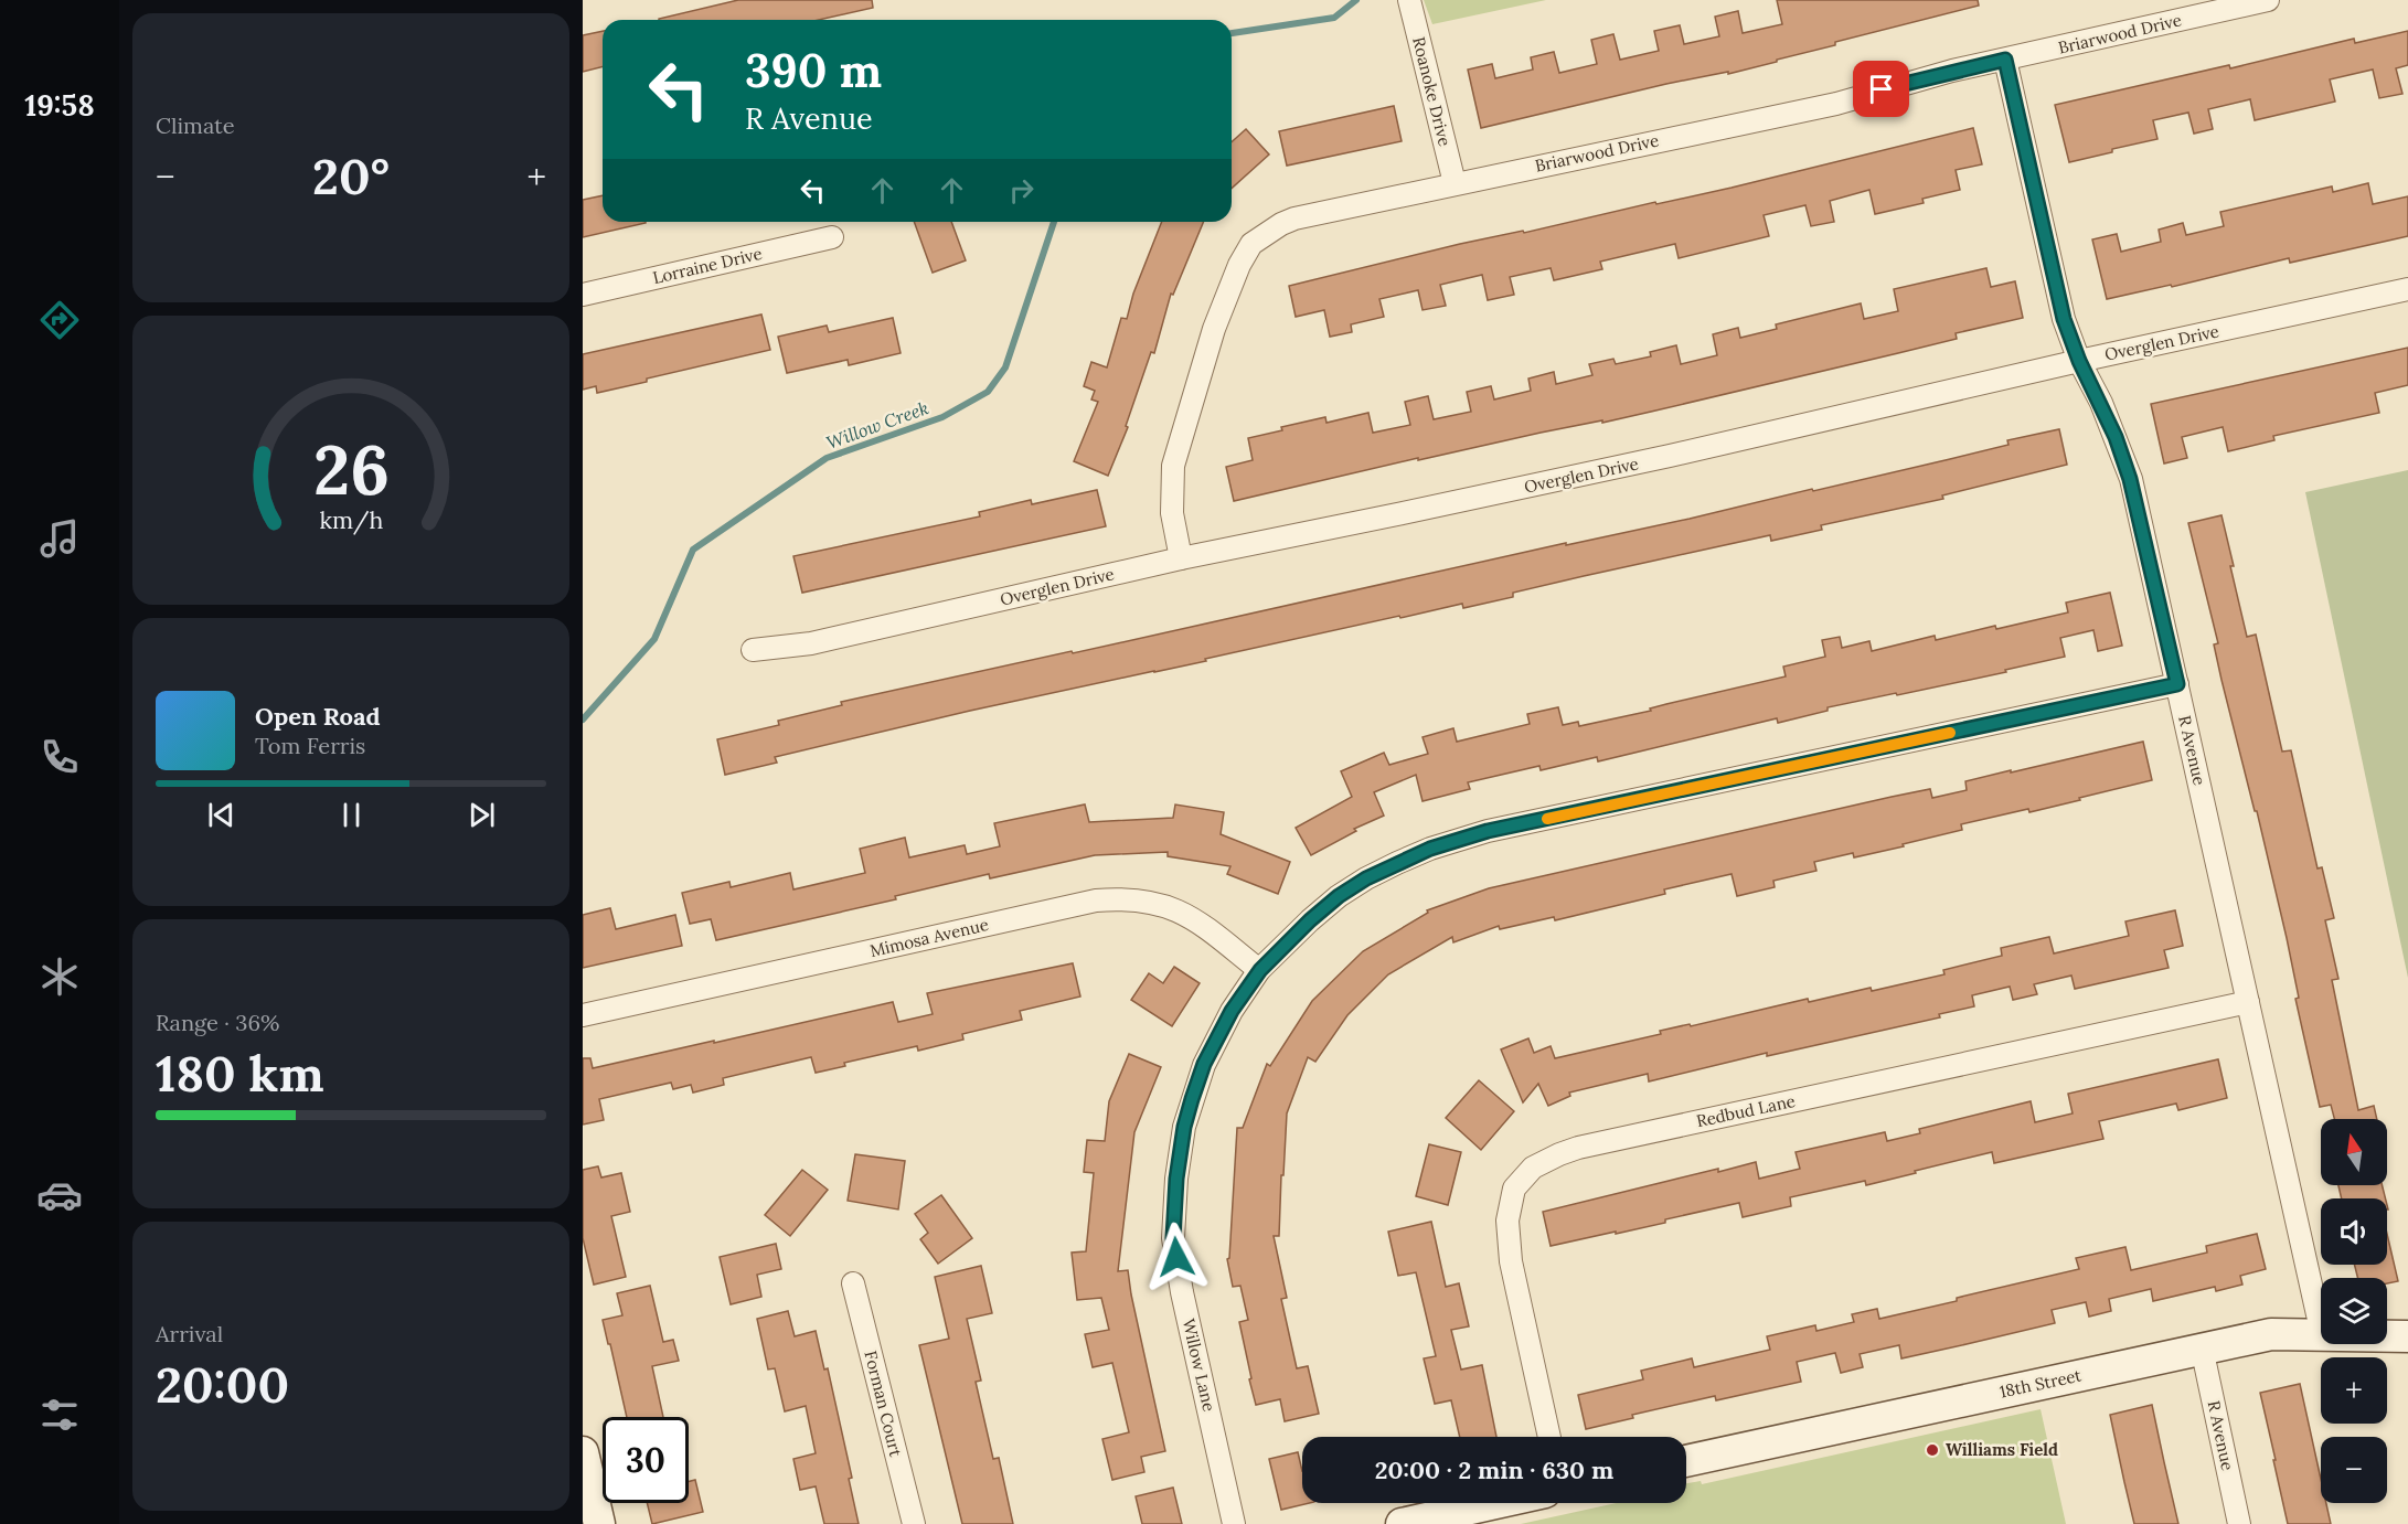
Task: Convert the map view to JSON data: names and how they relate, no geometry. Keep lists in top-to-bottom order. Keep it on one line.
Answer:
{"streets":{"street":["Briarwood Drive","Roanoke Drive","Lorraine Drive","Overglen Drive","R Avenue","Mimosa Avenue","Redbud Lane","Willow Lane","18th Street","Forman Court"]},"crossings":[["Briarwood Drive","Roanoke Drive"],["Briarwood Drive","Overglen Drive"],["Briarwood Drive","R Avenue"],["Overglen Drive","R Avenue"],["R Avenue","Redbud Lane"],["R Avenue","Willow Lane"],["R Avenue","18th Street"],["Mimosa Avenue","Willow Lane"]],"water":["Willow Creek"],"places":["Williams Field"],"north":"top","page":{"tabs":"19:58","tile":["Climate",["Range · 36%","180 km"],["Arrival","20:00"]],"turn":["390 m","R Avenue"],"heat":["−","20°","+"],"song":["Open Road","Tom Ferris"],"map_buttons":["+","−"],"limit":"30","trip":"20:00 · 2 min · 630 m","gauge":["26","km/h"]}}
